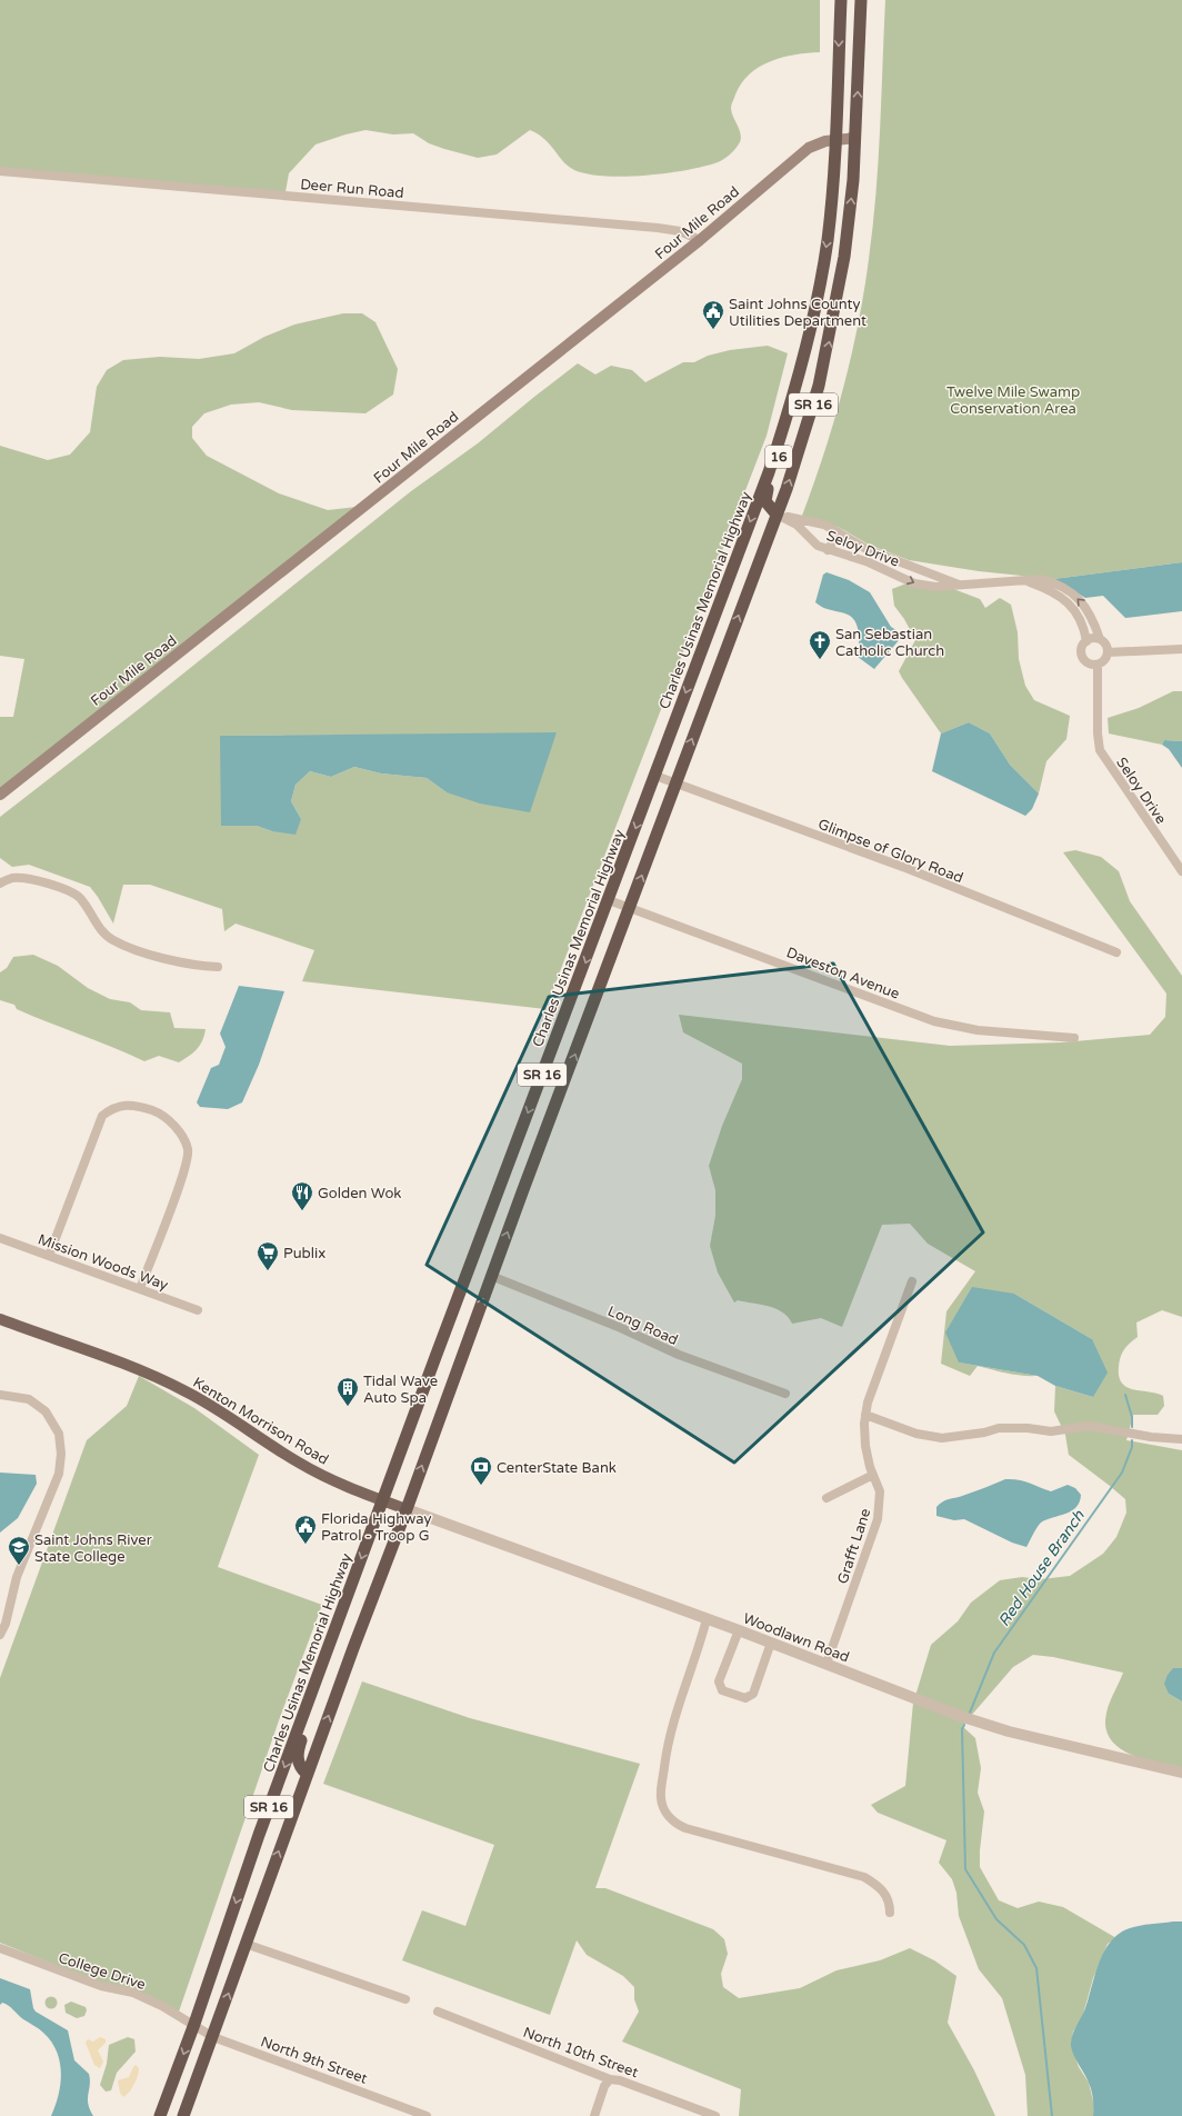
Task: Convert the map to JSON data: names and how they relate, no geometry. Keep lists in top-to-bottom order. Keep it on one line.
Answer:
{"streets":{"highway":["SR 16","16","Charles Usinas Memorial Highway"],"main road":["Four Mile Road","Kenton Morrison Road"],"street":["Deer Run Road","Seloy Drive","Glimpse of Glory Road","Daveston Avenue","Mission Woods Way","Long Road","Grafft Lane","Woodlawn Road","College Drive","North 10th Street","North 9th Street"]},"crossings":[["Deer Run Road","Four Mile Road"],["Four Mile Road","SR 16"],["Four Mile Road","Charles Usinas Memorial Highway"],["SR 16","16"],["SR 16","Seloy Drive"],["SR 16","Glimpse of Glory Road"],["SR 16","Daveston Avenue"],["SR 16","Long Road"],["SR 16","Kenton Morrison Road"],["SR 16","Woodlawn Road"],["SR 16","North 9th Street"],["16","Seloy Drive"],["16","Charles Usinas Memorial Highway"],["Charles Usinas Memorial Highway","Glimpse of Glory Road"],["Charles Usinas Memorial Highway","Daveston Avenue"],["Charles Usinas Memorial Highway","Kenton Morrison Road"],["Charles Usinas Memorial Highway","College Drive"],["Charles Usinas Memorial Highway","North 9th Street"],["Kenton Morrison Road","Woodlawn Road"],["Grafft Lane","Woodlawn Road"],["College Drive","North 9th Street"]],"water":["Red House Branch"],"parks":["Twelve Mile Swamp Conservation Area"],"places":{"public building":["Saint Johns County Utilities Department","Florida Highway Patrol - Troop G"],"church":["San Sebastian Catholic Church"],"restaurant":["Golden Wok"],"supermarket":["Publix"],"building":["Tidal Wave Auto Spa"],"bank":["CenterState Bank"],"school or university":["Saint Johns River State College"]}}
